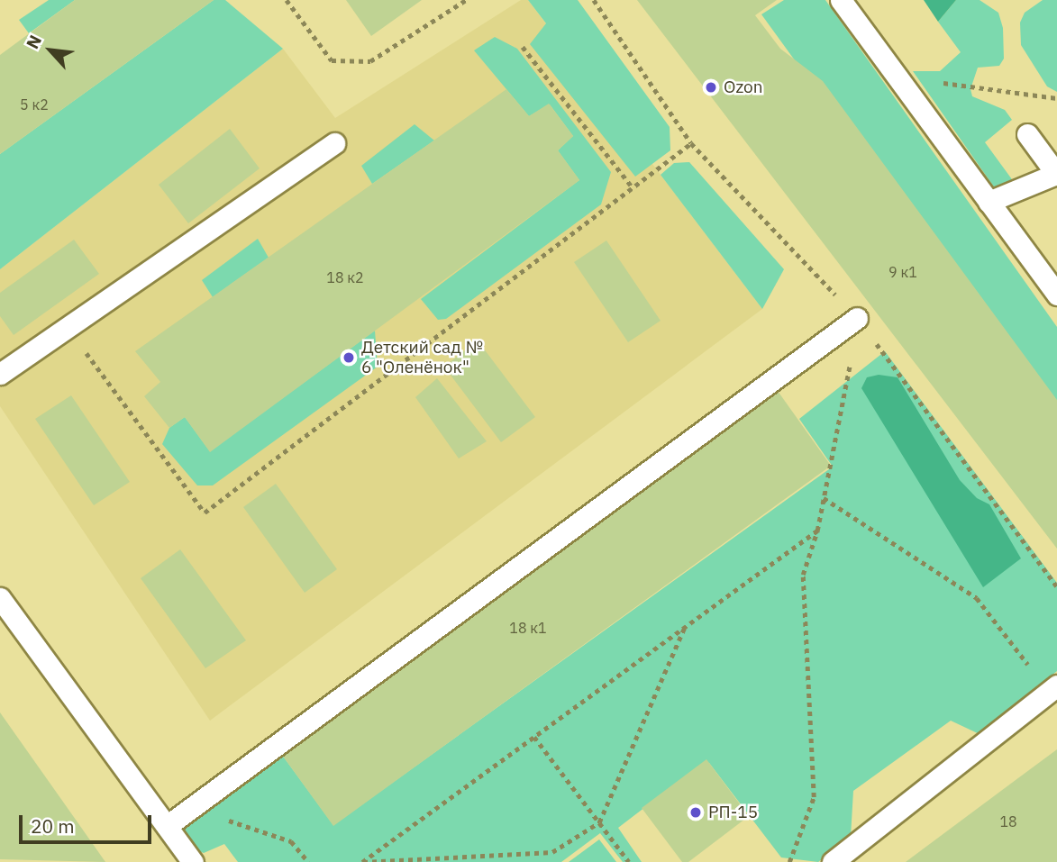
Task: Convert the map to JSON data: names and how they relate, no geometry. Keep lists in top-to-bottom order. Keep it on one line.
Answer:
{"places":["Ozon","Детский сад № 6 \"Оленёнок\"","РП-15"],"house_numbers":["5 к2","9 к1","18 к2","18 к1","18"],"scale_bar":"20 m","north":"top left"}
